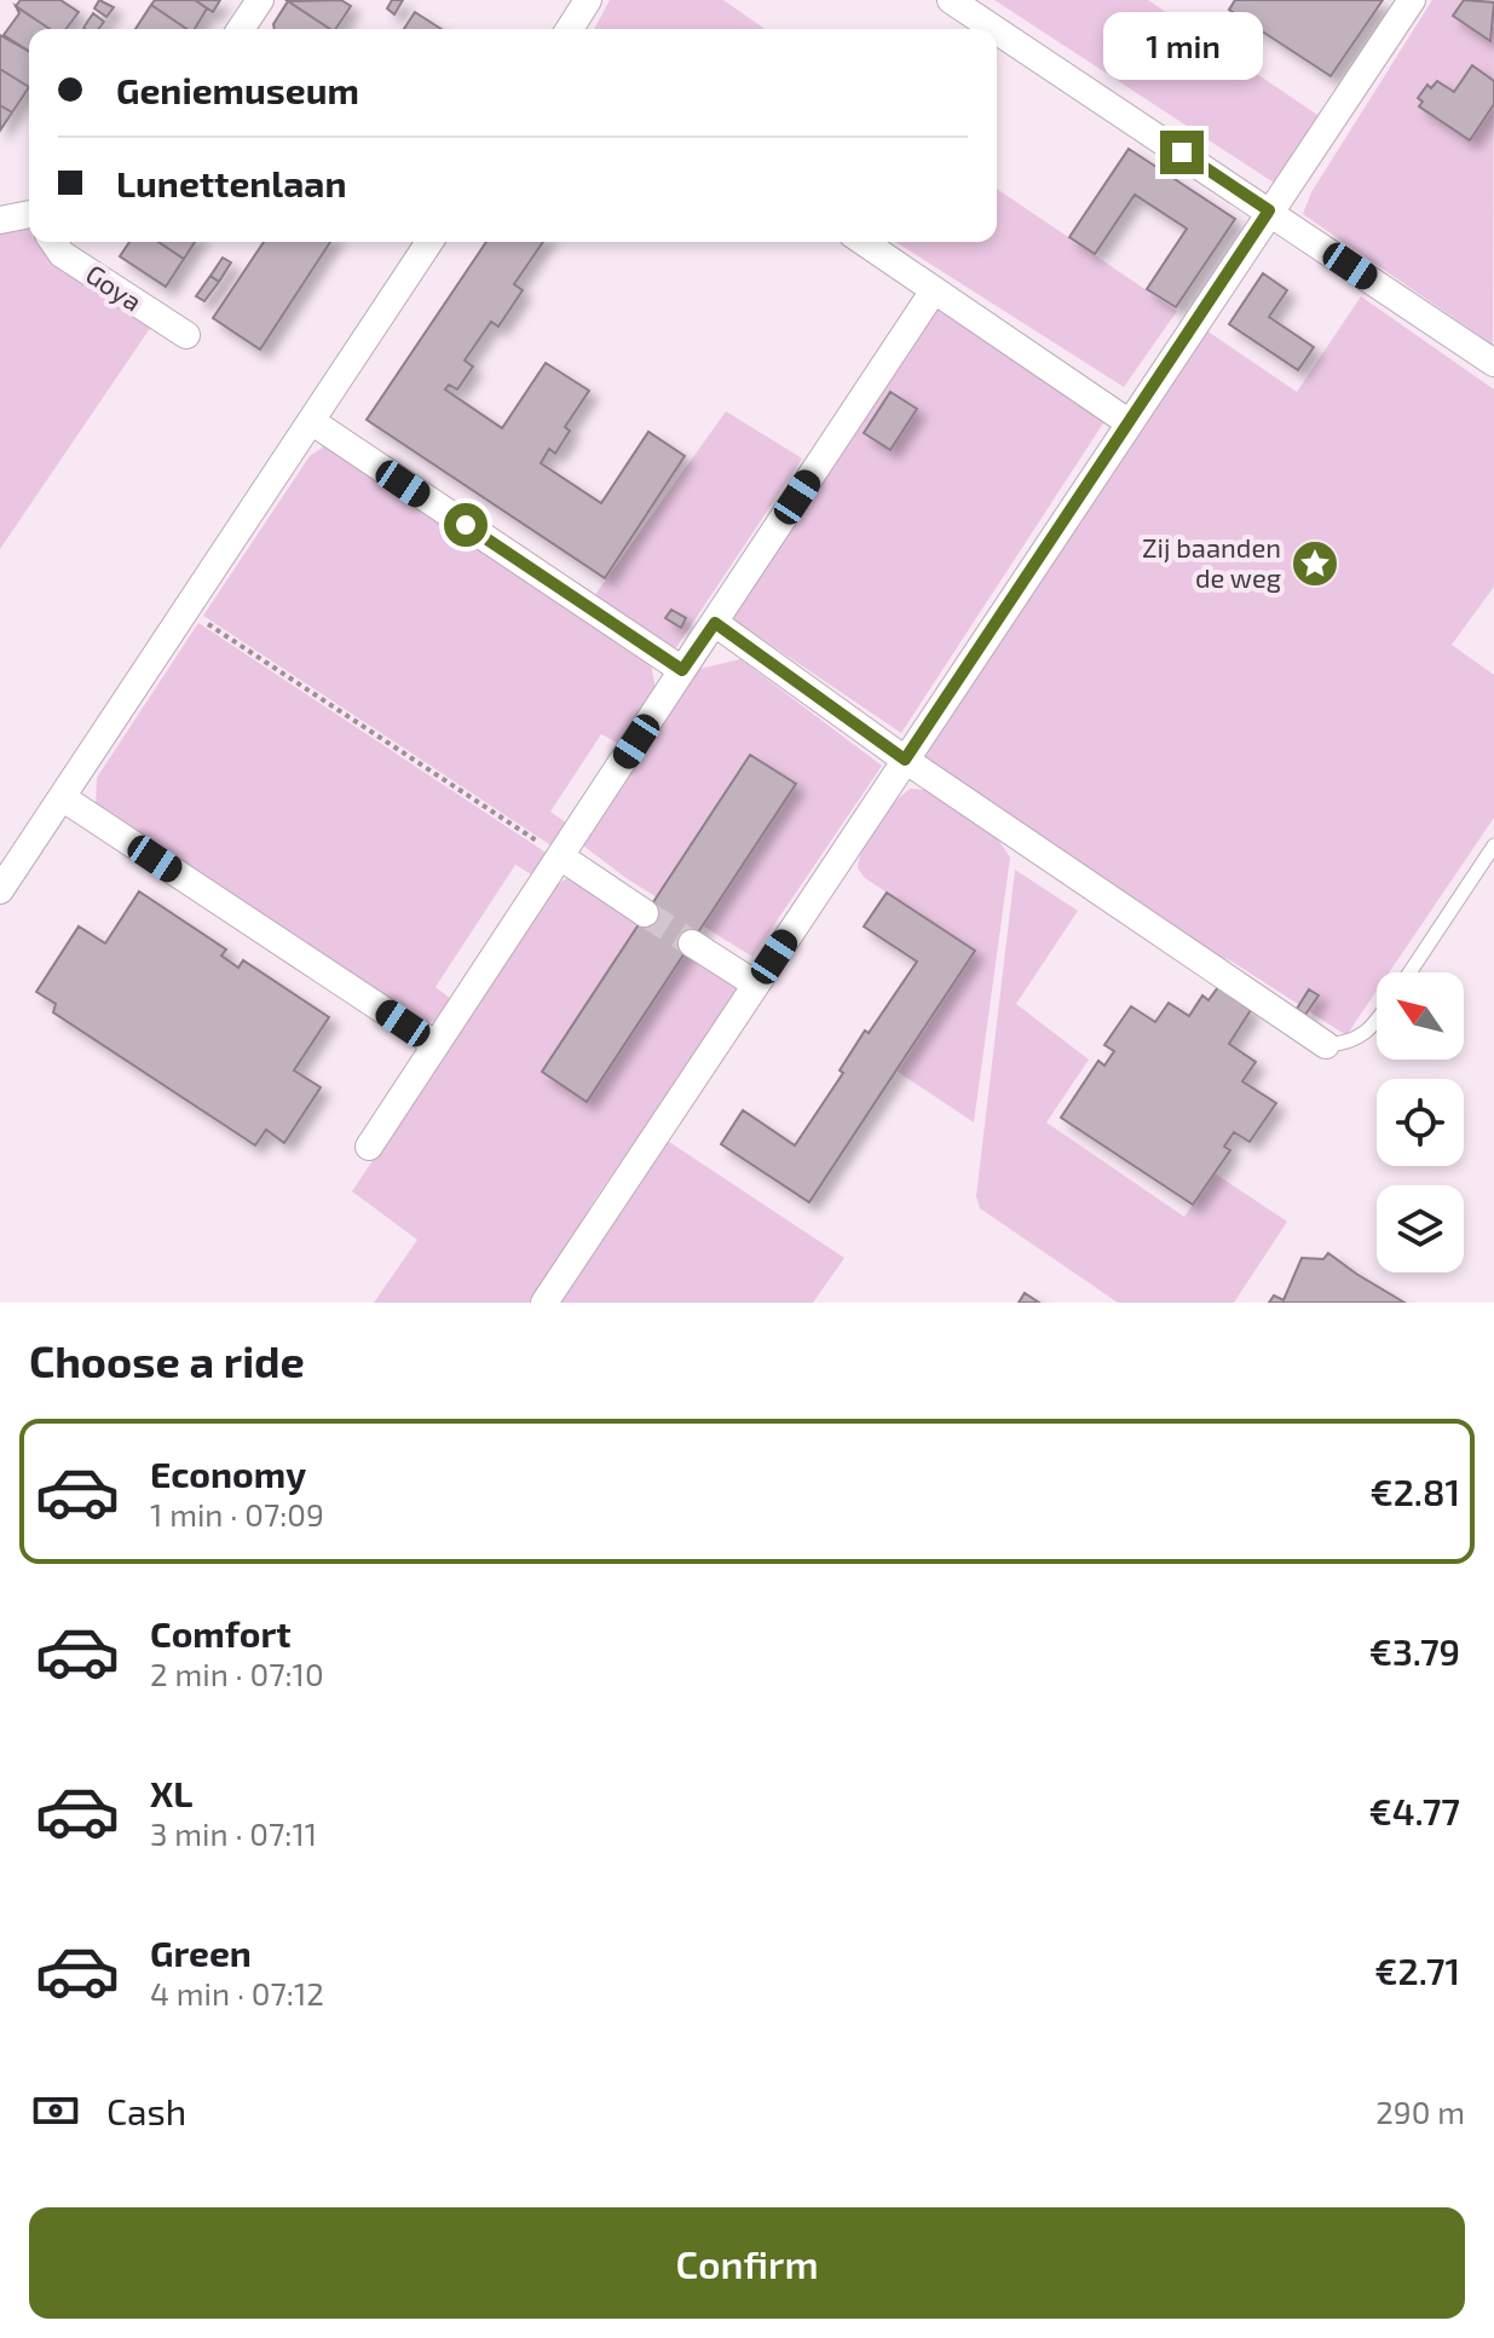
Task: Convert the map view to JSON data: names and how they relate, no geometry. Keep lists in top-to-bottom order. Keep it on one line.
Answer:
{"streets":{"street":["Goya"]},"places":{"place":["Zij baanden de weg"]},"north":"top left","page":{"bubble":"1 min","banner":["Geniemuseum","Lunettenlaan"],"heading":"Choose a ride","list":[{"name":"Economy","note":"1 min · 07:09","value":"€2.81"},{"name":"Comfort","note":"2 min · 07:10","value":"€3.79"},{"name":"XL","note":"3 min · 07:11","value":"€4.77"},{"name":"Green","note":"4 min · 07:12","value":"€2.71"}],"pay":["Cash","290 m"],"buttons":"Confirm"}}
